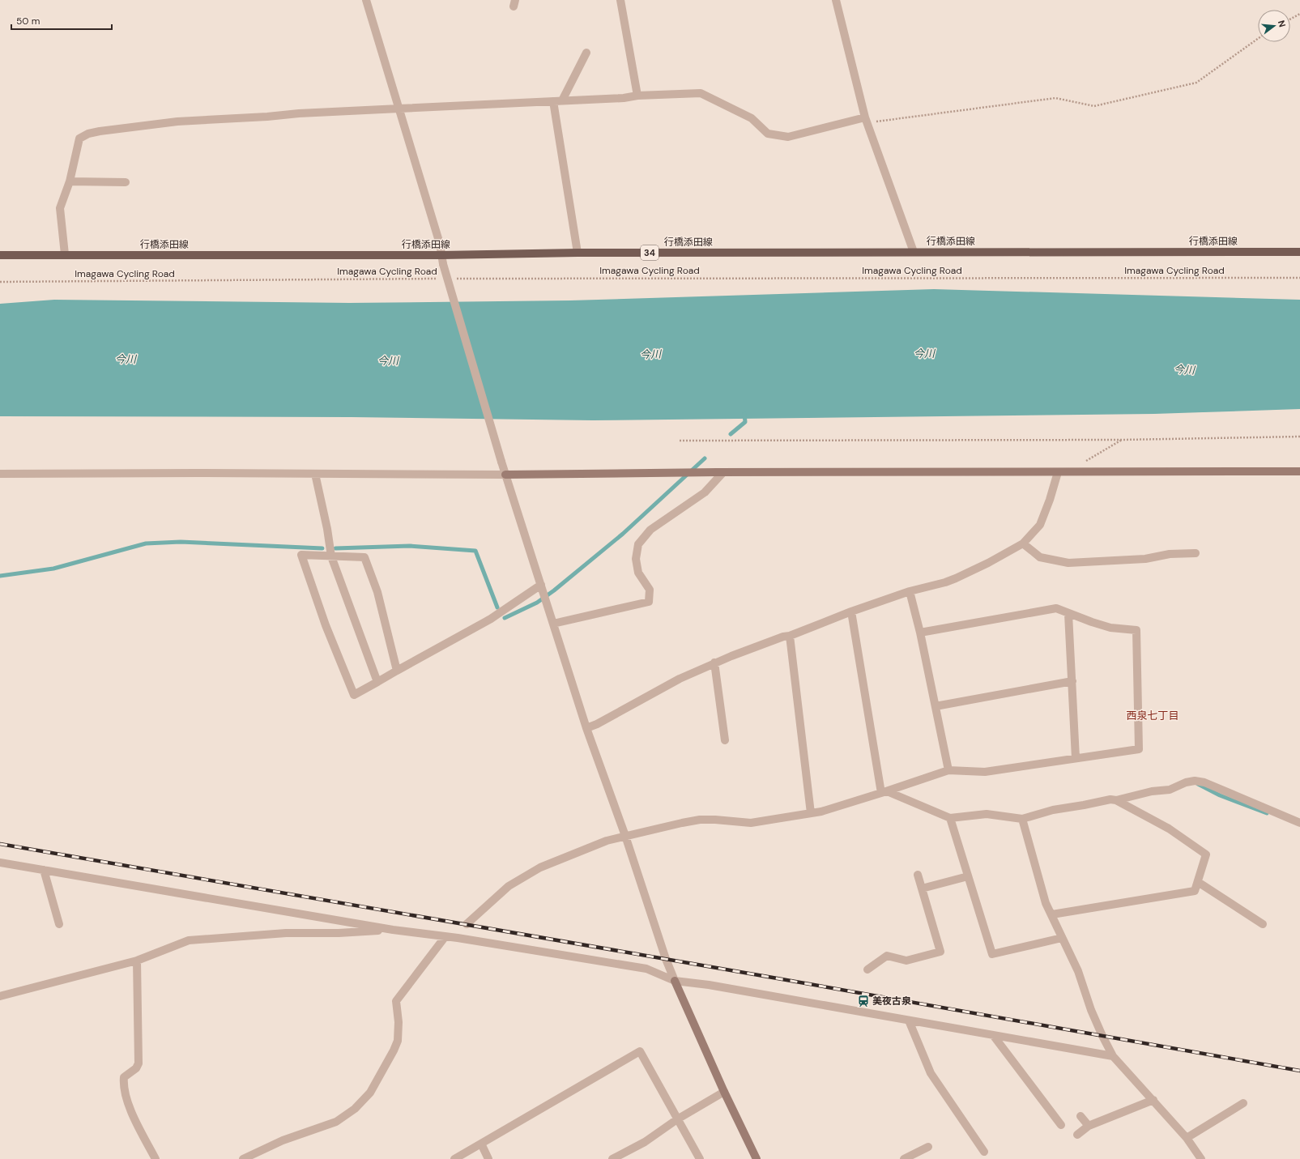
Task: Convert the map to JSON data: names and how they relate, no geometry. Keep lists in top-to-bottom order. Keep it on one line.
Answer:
{"streets":{"main road":["行橋添田線","34"],"path":["Imagawa Cycling Road"]},"districts":["西泉七丁目"],"water":["今川"],"places":{"station":["美夜古泉"]},"scale_bar":"50 m","north":"right"}
